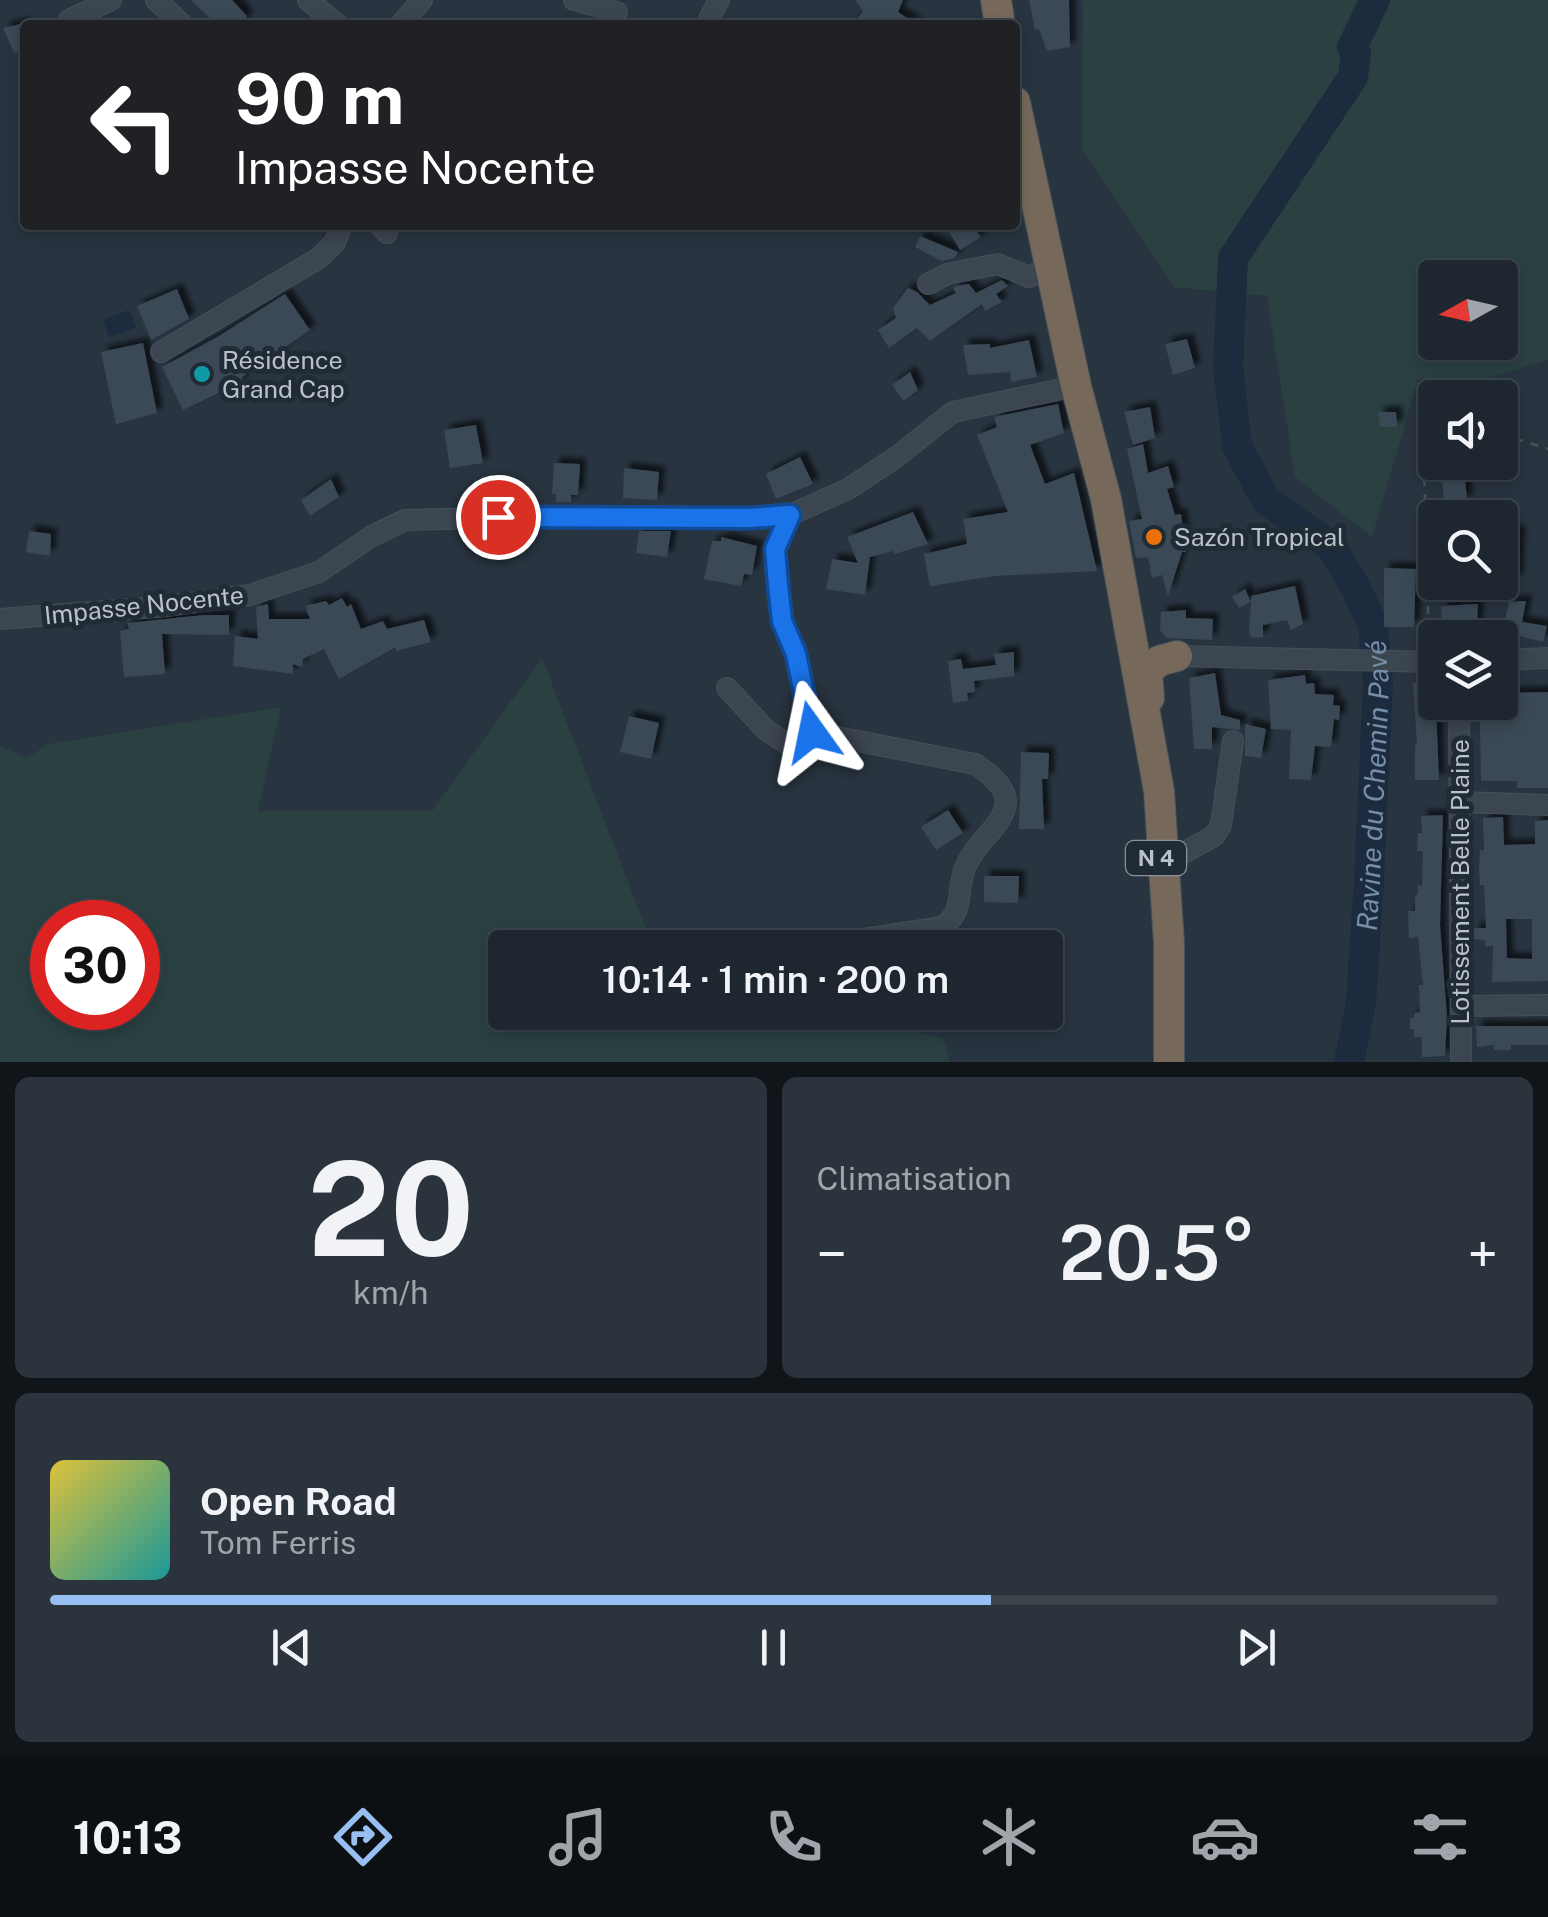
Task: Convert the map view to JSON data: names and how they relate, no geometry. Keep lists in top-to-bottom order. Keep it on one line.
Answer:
{"streets":{"highway":["N 4"],"street":["Impasse Nocente","Lotissement Belle Plaine"]},"crossings":[["Impasse Nocente","N 4"]],"water":["Ravine du Chemin Pavé"],"places":["Résidence Grand Cap","Sazón Tropical"],"north":"left","page":{"turn":["90 m","Impasse Nocente"],"limit":"30","trip":"10:14 · 1 min · 200 m","tile":[["20","km/h"],"Climatisation"],"heat":["−","20.5°","+"],"song":["Open Road","Tom Ferris"],"tabs":"10:13"}}
